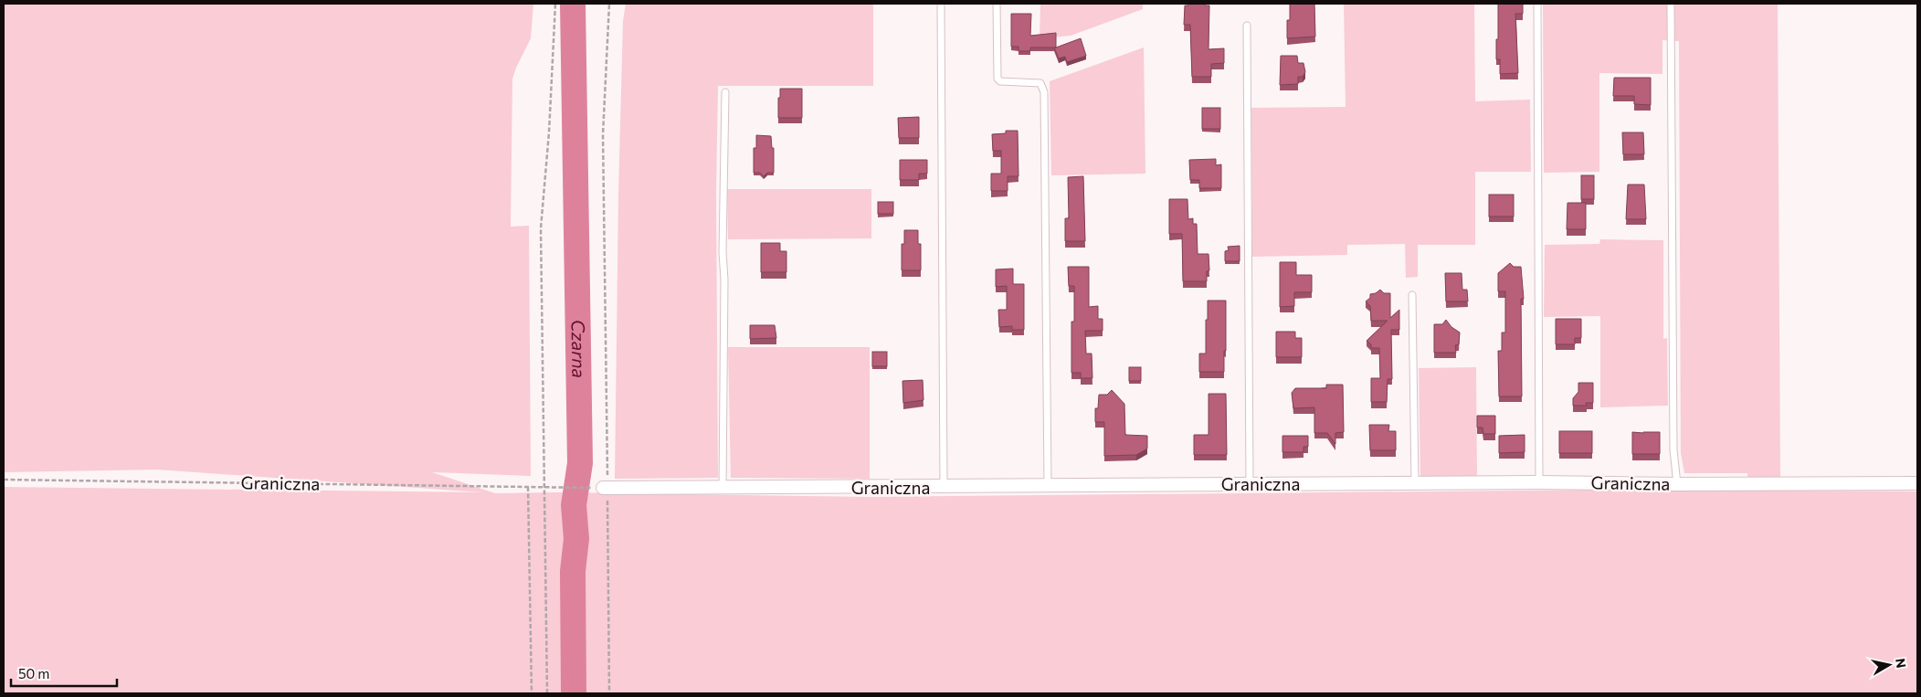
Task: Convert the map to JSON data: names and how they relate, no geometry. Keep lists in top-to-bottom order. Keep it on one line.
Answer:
{"streets":{"street":["Graniczna"]},"water":["Czarna"],"scale_bar":"50 m","north":"right"}
